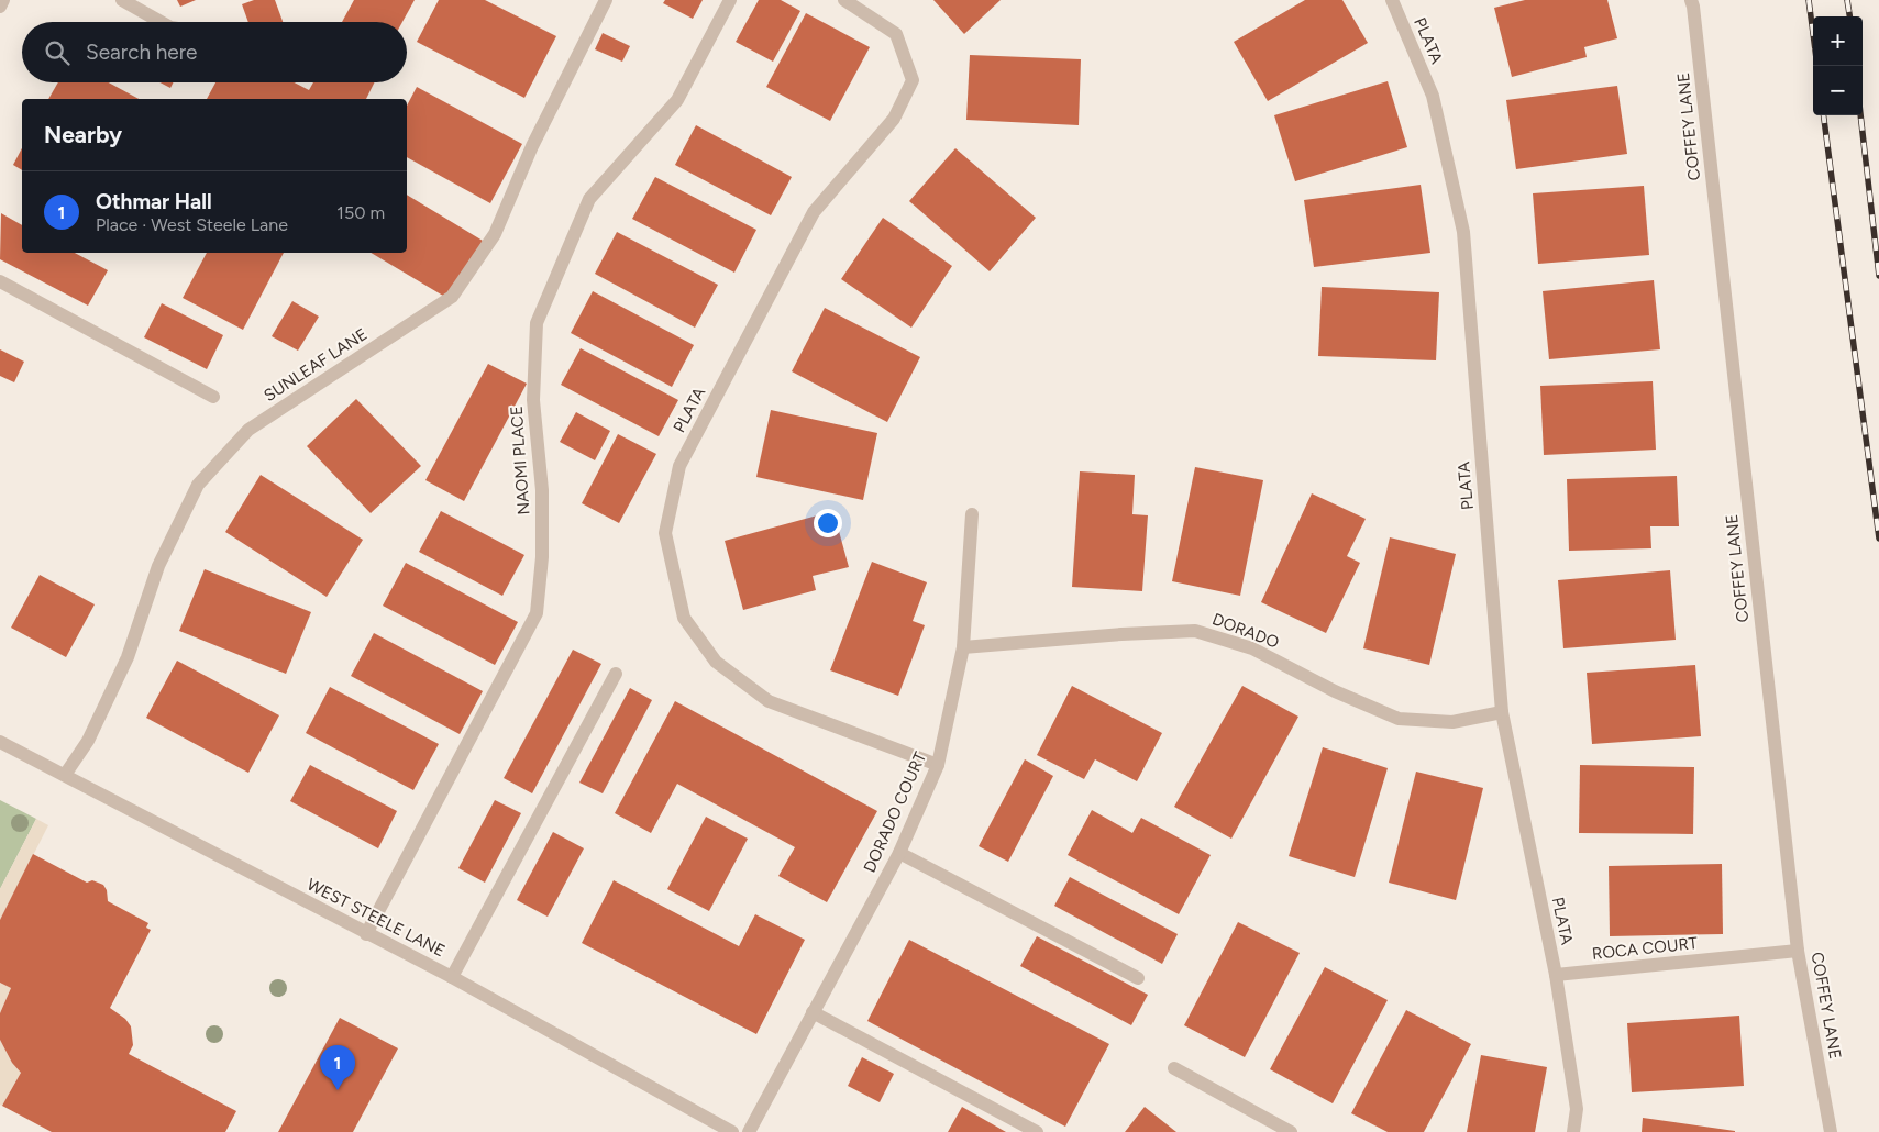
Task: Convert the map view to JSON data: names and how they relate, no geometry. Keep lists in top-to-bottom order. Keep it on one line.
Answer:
{"streets":{"street":["PLATA","COFFEY LANE","SUNLEAF LANE","NAOMI PLACE","DORADO","DORADO COURT","WEST STEELE LANE","ROCA COURT"]},"crossings":[["PLATA","DORADO"],["PLATA","DORADO COURT"],["PLATA","ROCA COURT"],["COFFEY LANE","ROCA COURT"],["SUNLEAF LANE","WEST STEELE LANE"],["NAOMI PLACE","WEST STEELE LANE"],["DORADO","DORADO COURT"]],"page":{"map_buttons":["+","−"],"search":"Search here","heading":"Nearby","list":[{"mark":"1","name":"Othmar Hall","note":"Place · West Steele Lane","value":"150 m"}],"pins":"1"}}
